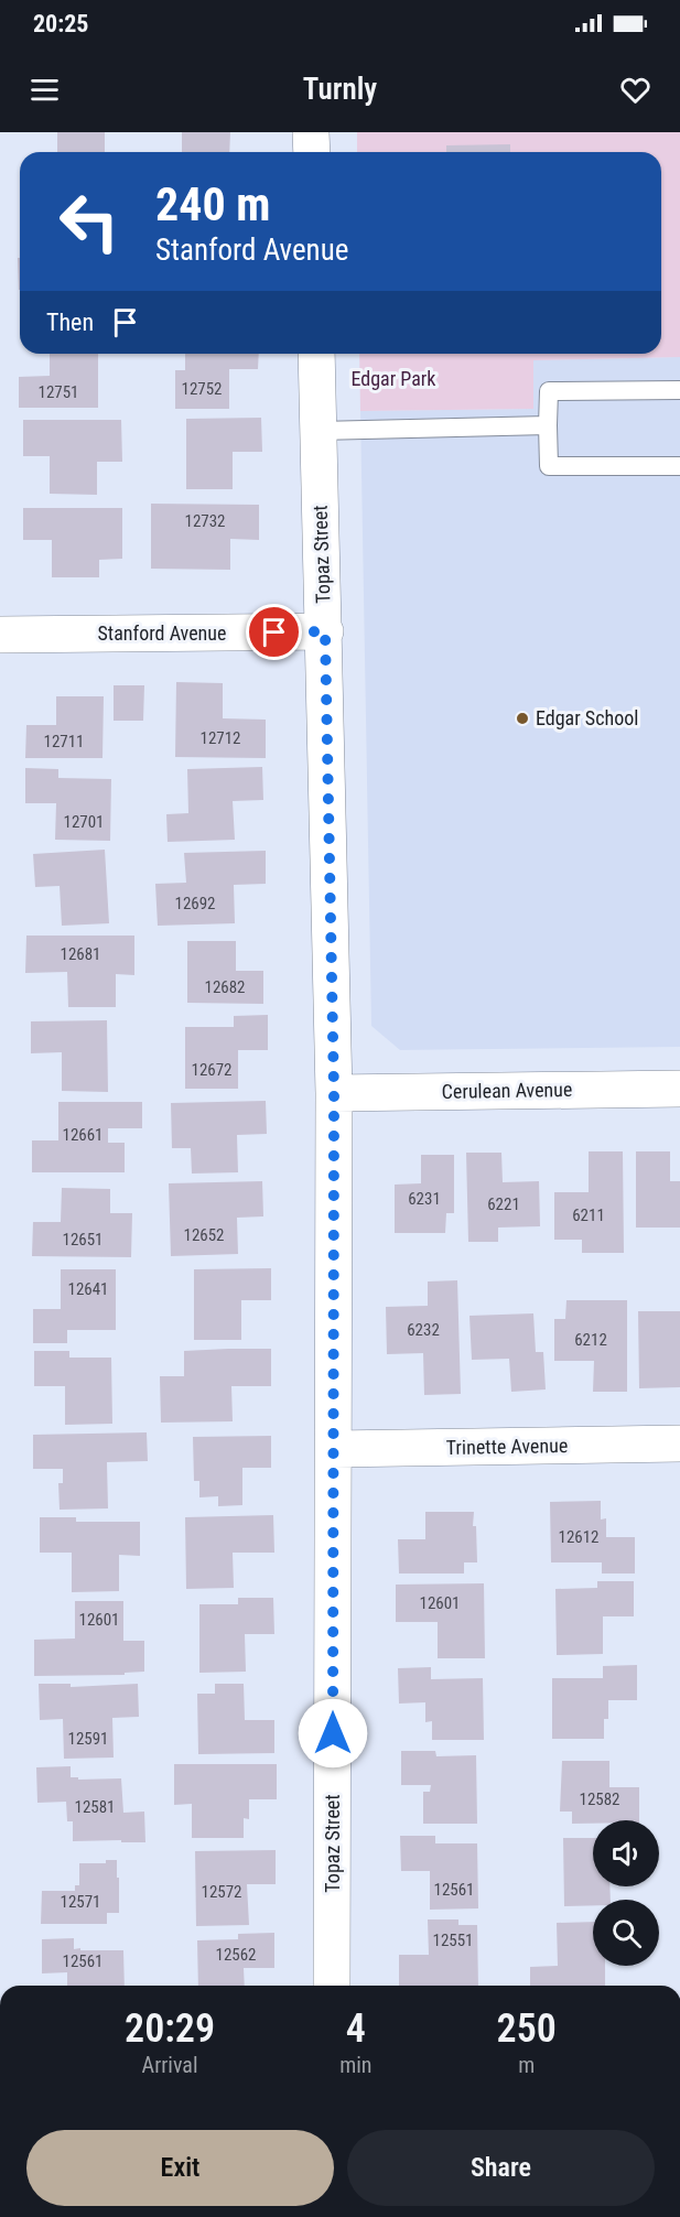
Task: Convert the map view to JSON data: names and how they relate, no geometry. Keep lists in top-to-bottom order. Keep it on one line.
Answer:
{"streets":{"street":["Topaz Street","Stanford Avenue","Cerulean Avenue","Trinette Avenue"]},"crossings":[["Topaz Street","Stanford Avenue"],["Topaz Street","Cerulean Avenue"],["Topaz Street","Trinette Avenue"]],"parks":["Edgar Park"],"places":["Edgar School"],"house_numbers":["12752","12751","12732","12712","12711","12701","12692","12681","12682","12672","12661","6231","6221","6211","12652","12651","12641","6232","6212","12612","12601","12601","12591","12582","12581","12561","12572","12571","12551","12562","12561"],"page":{"status":"20:25","header":"Turnly","turn":["240 m","Stanford Avenue"],"then":"Then","eta":["20:29","Arrival","4","min","250","m"],"buttons":["Exit","Share"]}}
